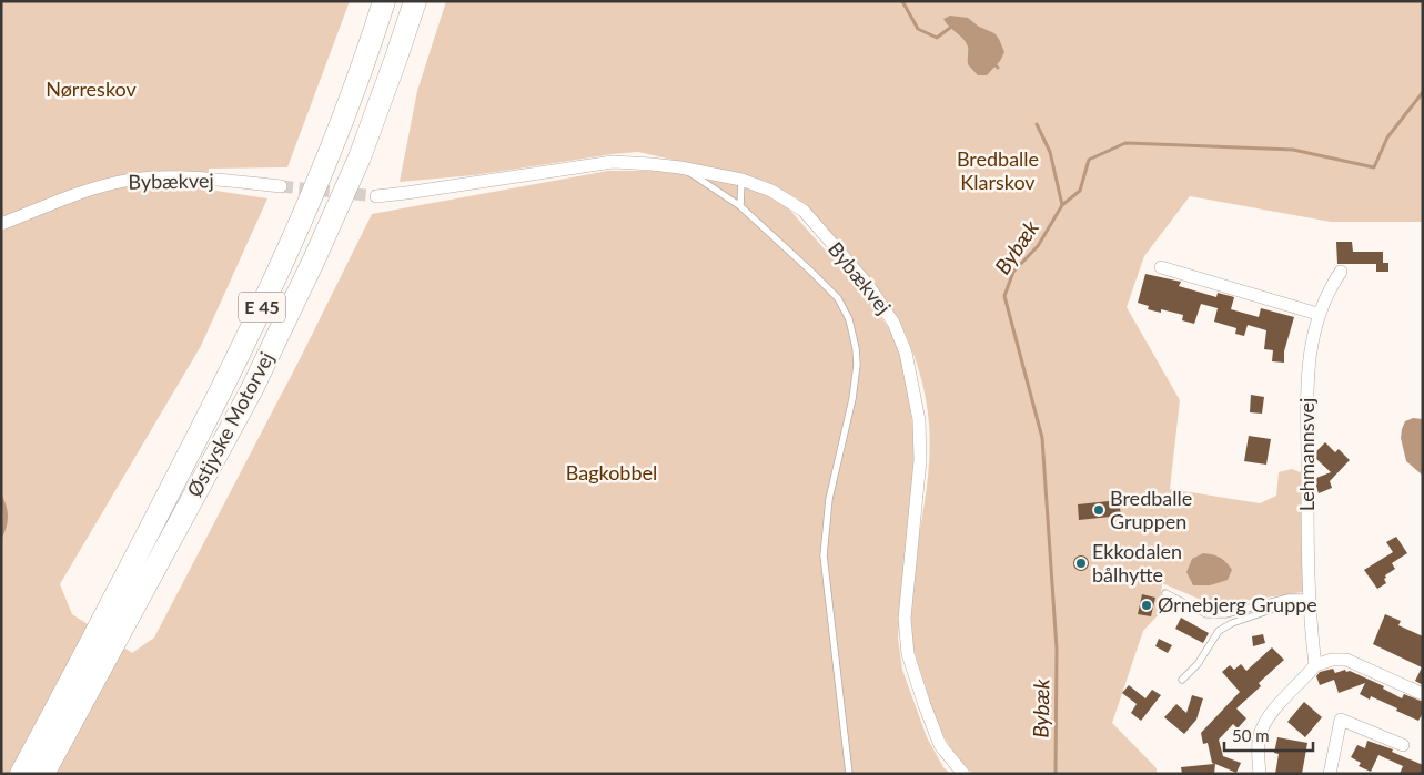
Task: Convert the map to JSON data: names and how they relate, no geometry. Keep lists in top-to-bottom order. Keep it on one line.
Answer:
{"streets":{"highway":["E 45","Østjyske Motorvej"],"street":["Bybækvej","Lehmannsvej"]},"water":["Bybæk"],"parks":["Nørreskov","Bredballe Klarskov","Bagkobbel"],"places":["Bredballe Gruppen","Ekkodalen bålhytte","Ørnebjerg Gruppe"],"scale_bar":"50 m"}
